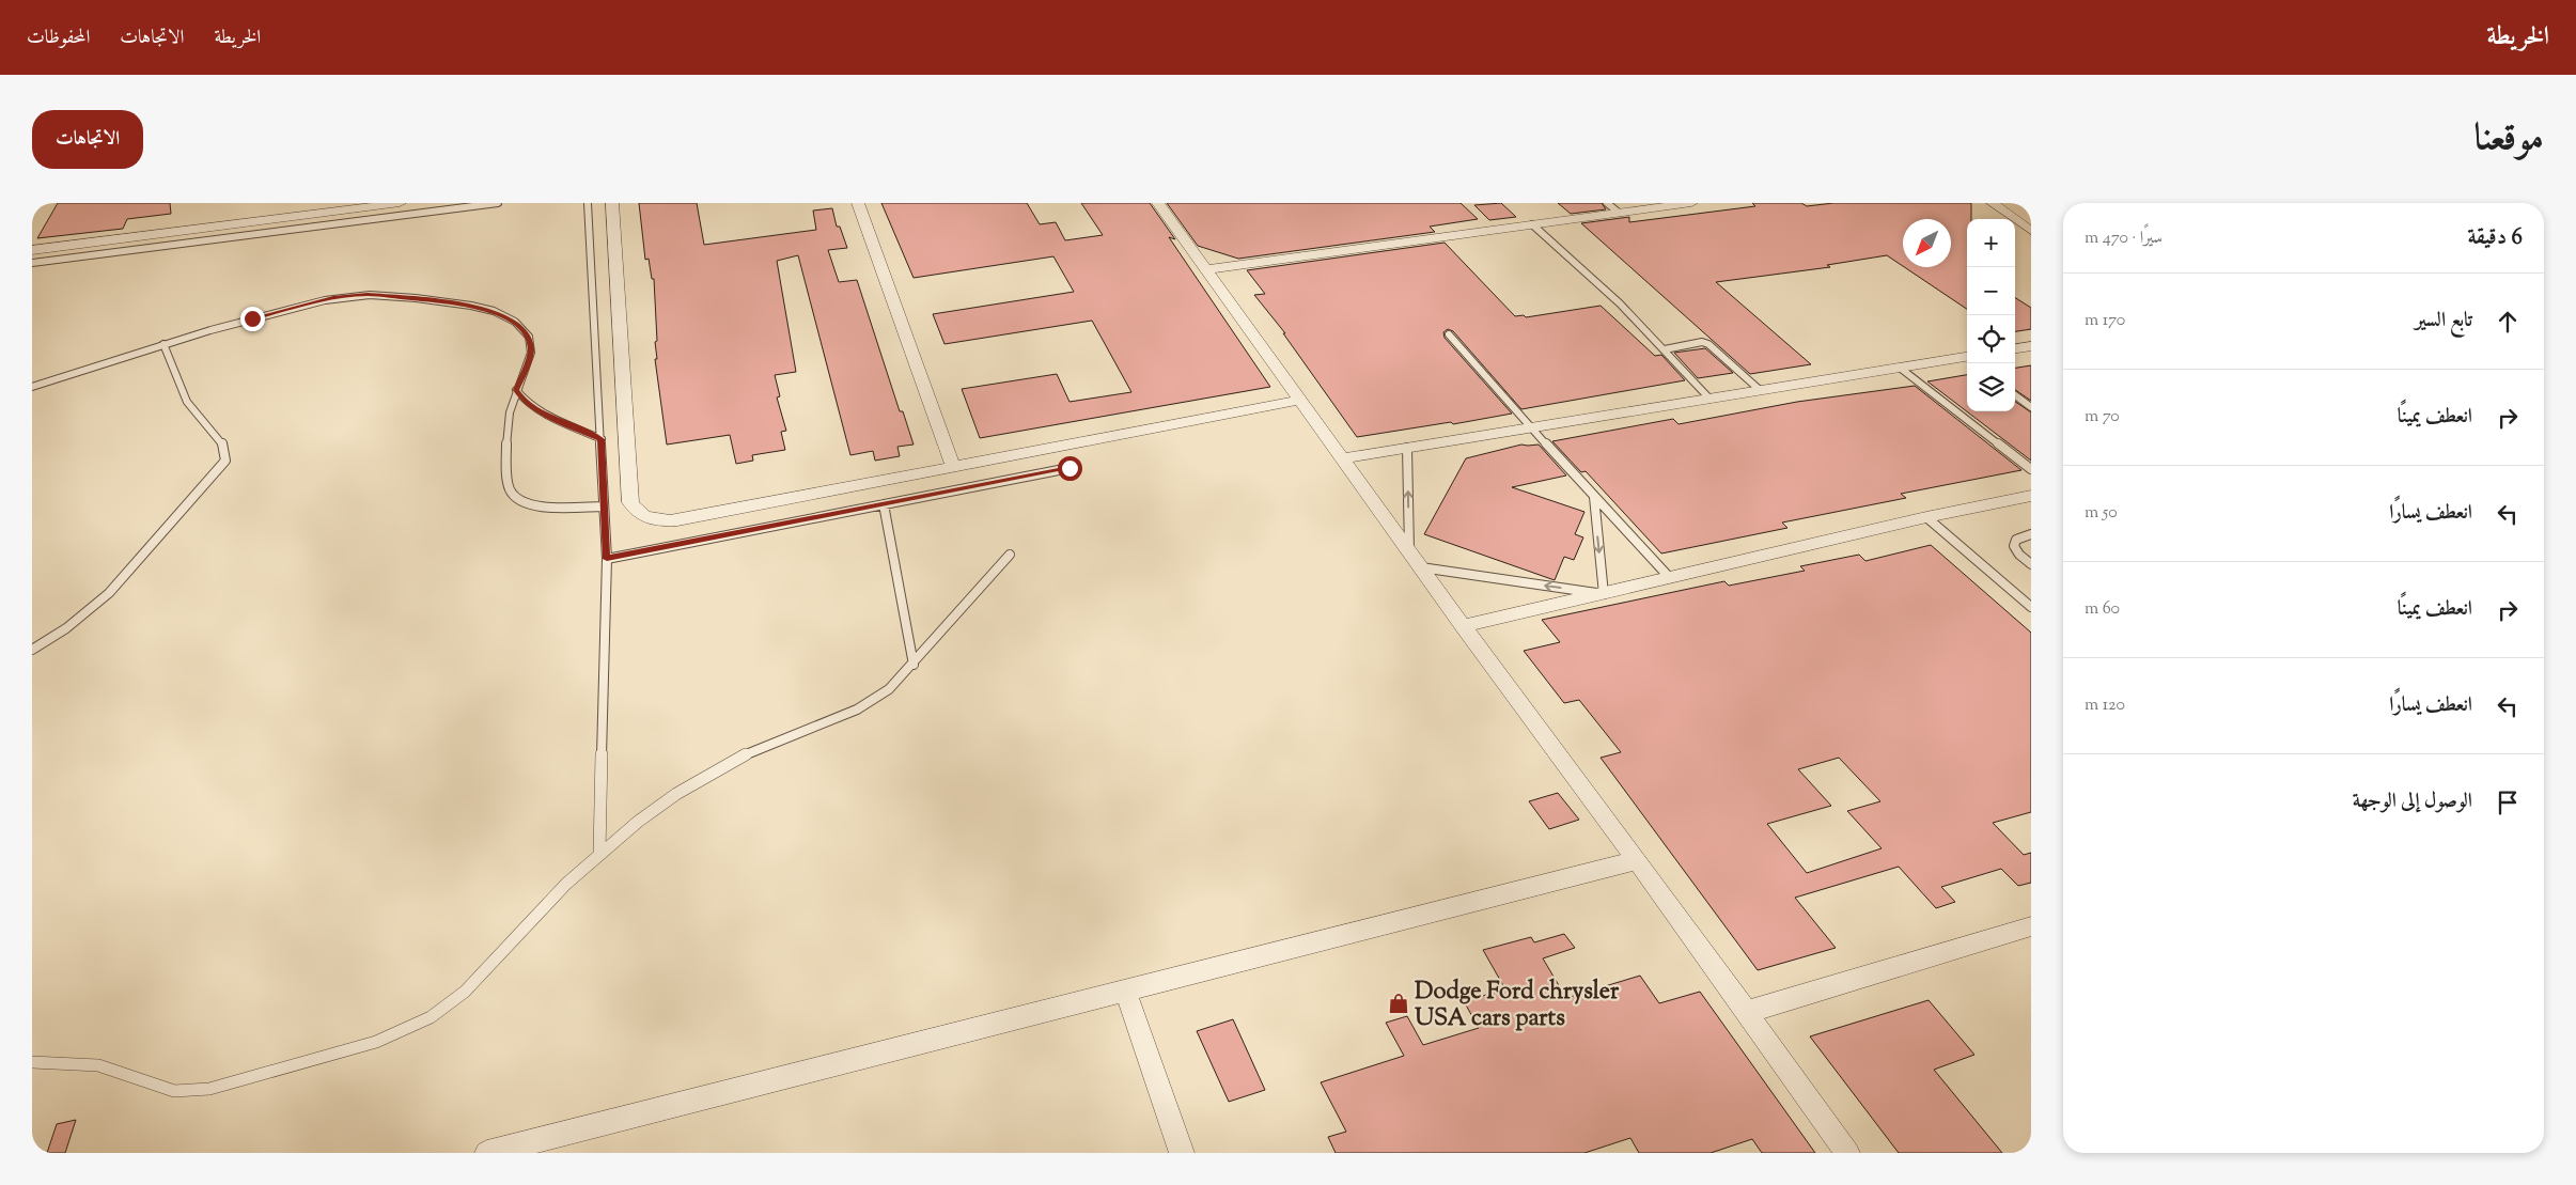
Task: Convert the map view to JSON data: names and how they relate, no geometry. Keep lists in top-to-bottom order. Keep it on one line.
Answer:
{"places":{"shop":["Dodge Ford chrysler USA cars parts"]},"north":"bottom left","page":{"header":"الخريطة","nav":["الخريطة","الاتجاهات","المحفوظات"],"title":"موقعنا","buttons":"الاتجاهات","heading":["6 دقيقة","سيرًا · 470 m"],"map_buttons":["+","−"],"list":[["تابع السير","170 m"],["انعطف يمينًا","70 m"],["انعطف يسارًا","50 m"],["انعطف يمينًا","60 m"],["انعطف يسارًا","120 m"],"الوصول إلى الوجهة"]}}
